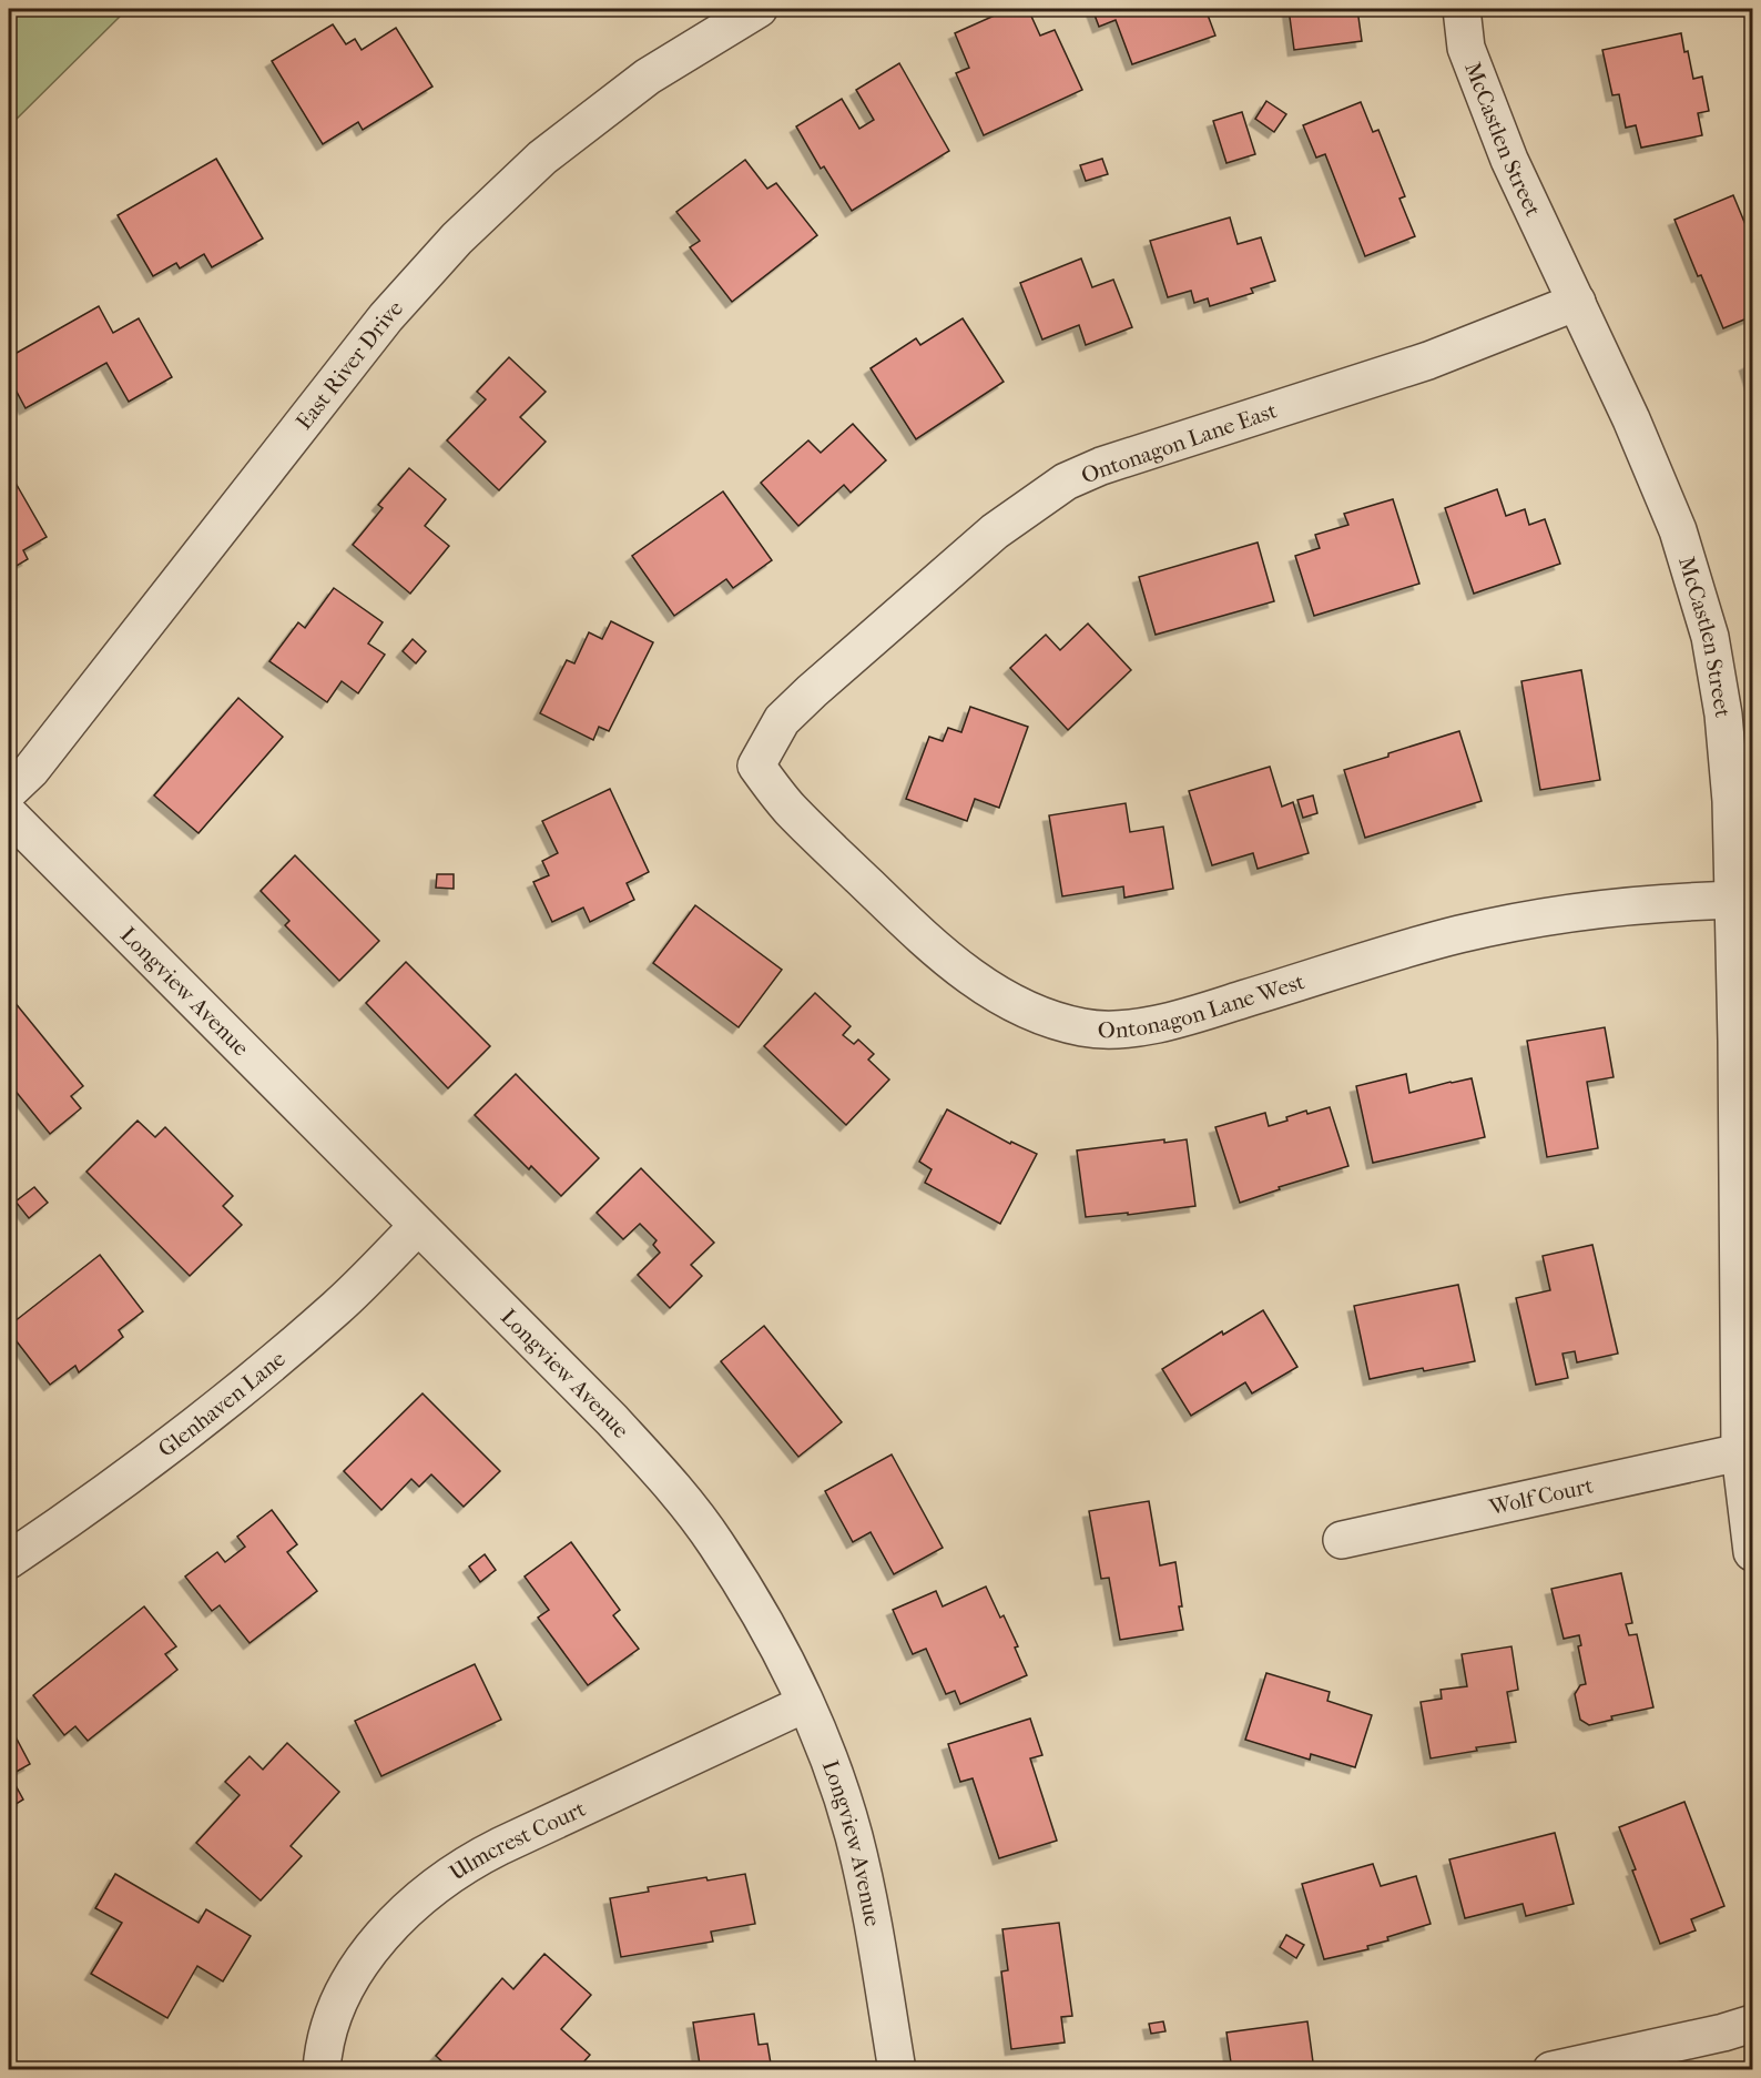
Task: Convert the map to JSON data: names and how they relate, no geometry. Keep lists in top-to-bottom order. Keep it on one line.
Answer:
{"streets":{"street":["McCastlen Street","East River Drive","Ontonagon Lane East","Longview Avenue","Ontonagon Lane West","Glenhaven Lane","Wolf Court","Ulmcrest Court"]},"crossings":[["McCastlen Street","Ontonagon Lane East"],["McCastlen Street","Ontonagon Lane West"],["McCastlen Street","Wolf Court"],["Ontonagon Lane East","Ontonagon Lane West"],["Longview Avenue","Glenhaven Lane"],["Longview Avenue","Ulmcrest Court"]]}
